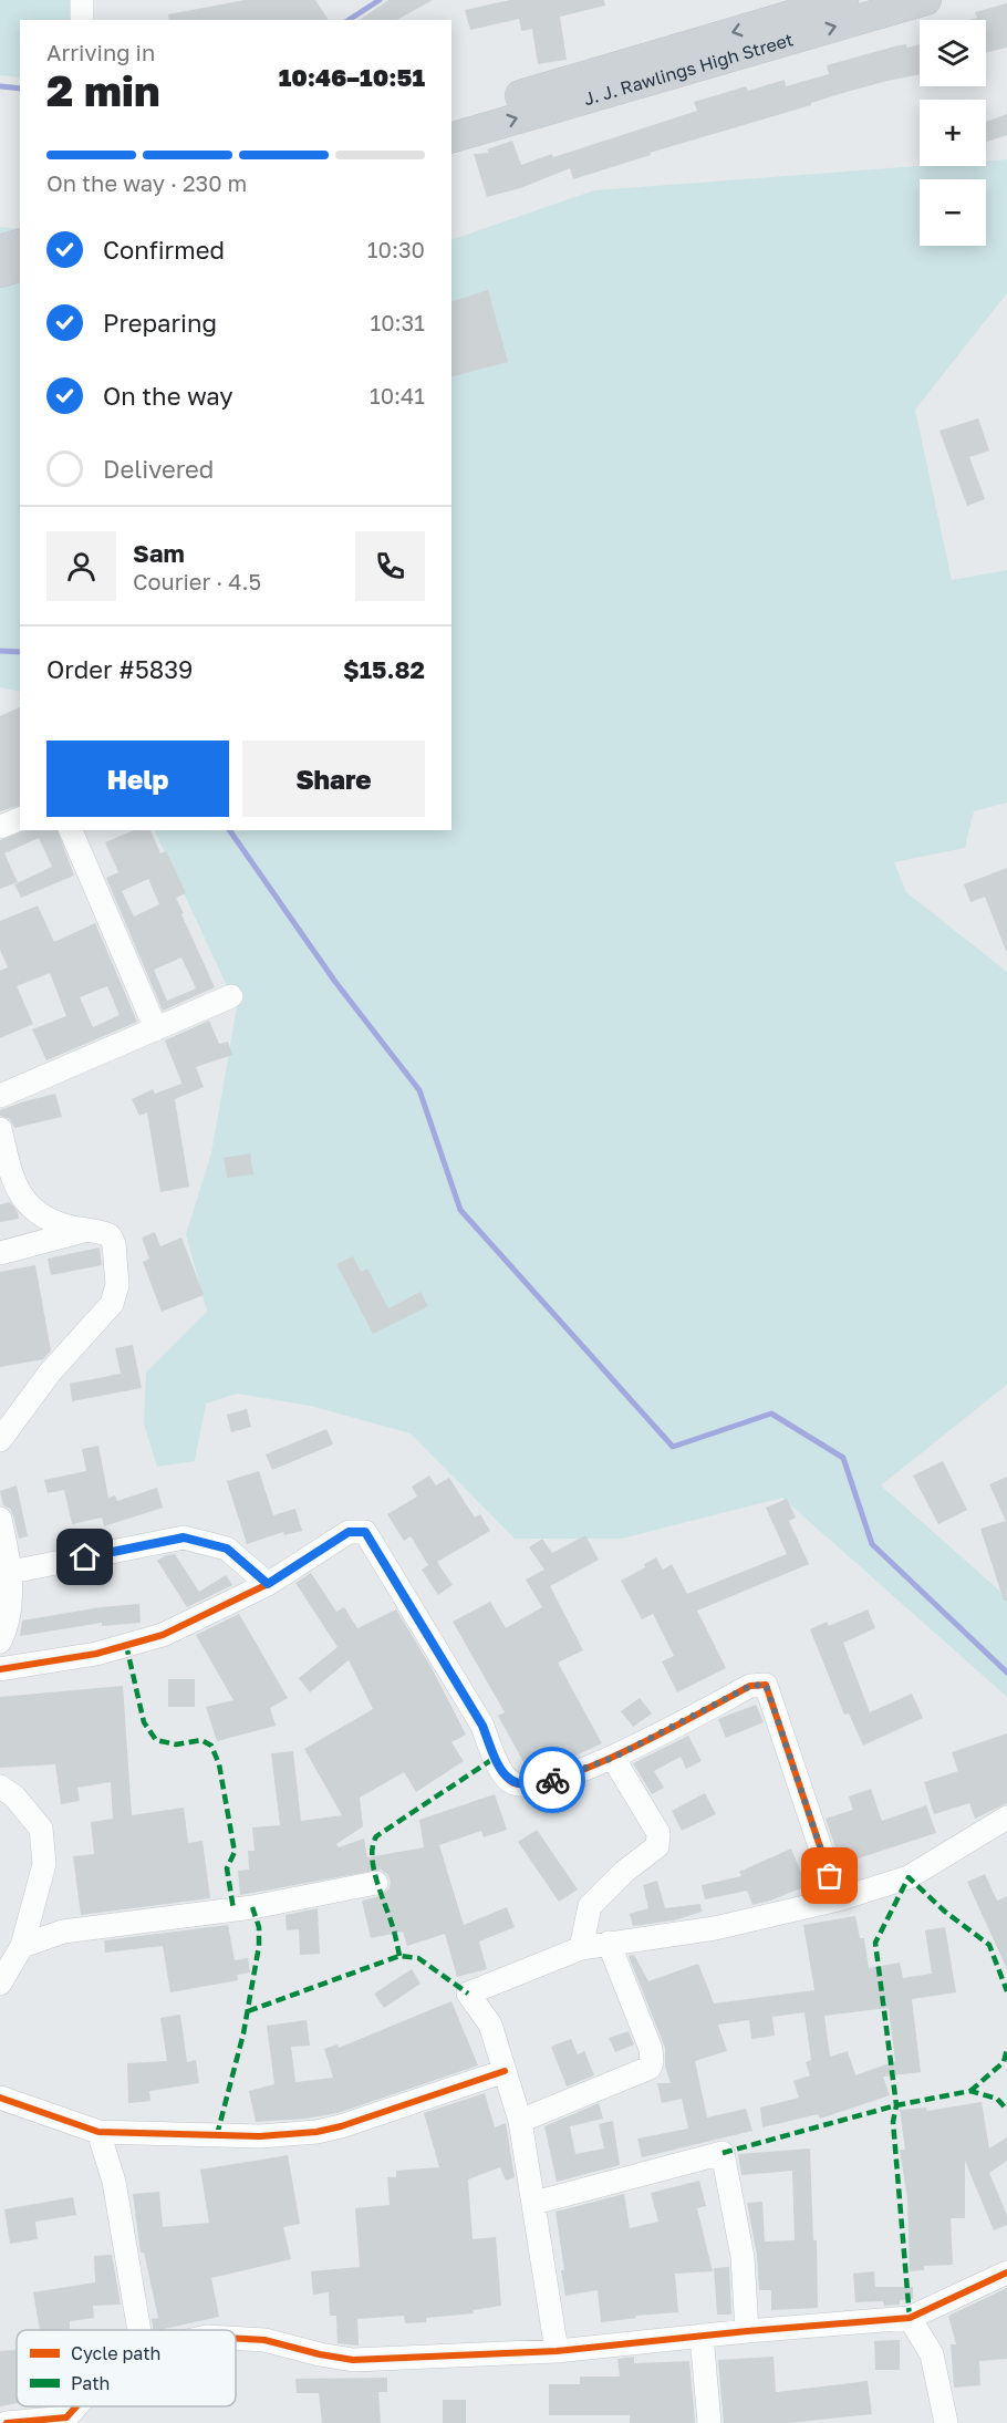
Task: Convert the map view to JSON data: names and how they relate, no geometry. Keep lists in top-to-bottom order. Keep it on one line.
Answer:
{"streets":{"main road":["J. J. Rawlings High Street"]},"legend":["Cycle path","Path"],"page":{"map_buttons":["+","−"],"heading":["2 min","Arriving in","10:46–10:51"],"panel":["Sam","Courier · 4.5","Order #5839","$15.82"],"bar":"On the way · 230 m","list":[["Confirmed","10:30"],["Preparing","10:31"],["On the way","10:41"],"Delivered"],"buttons":["Help","Share"]}}
